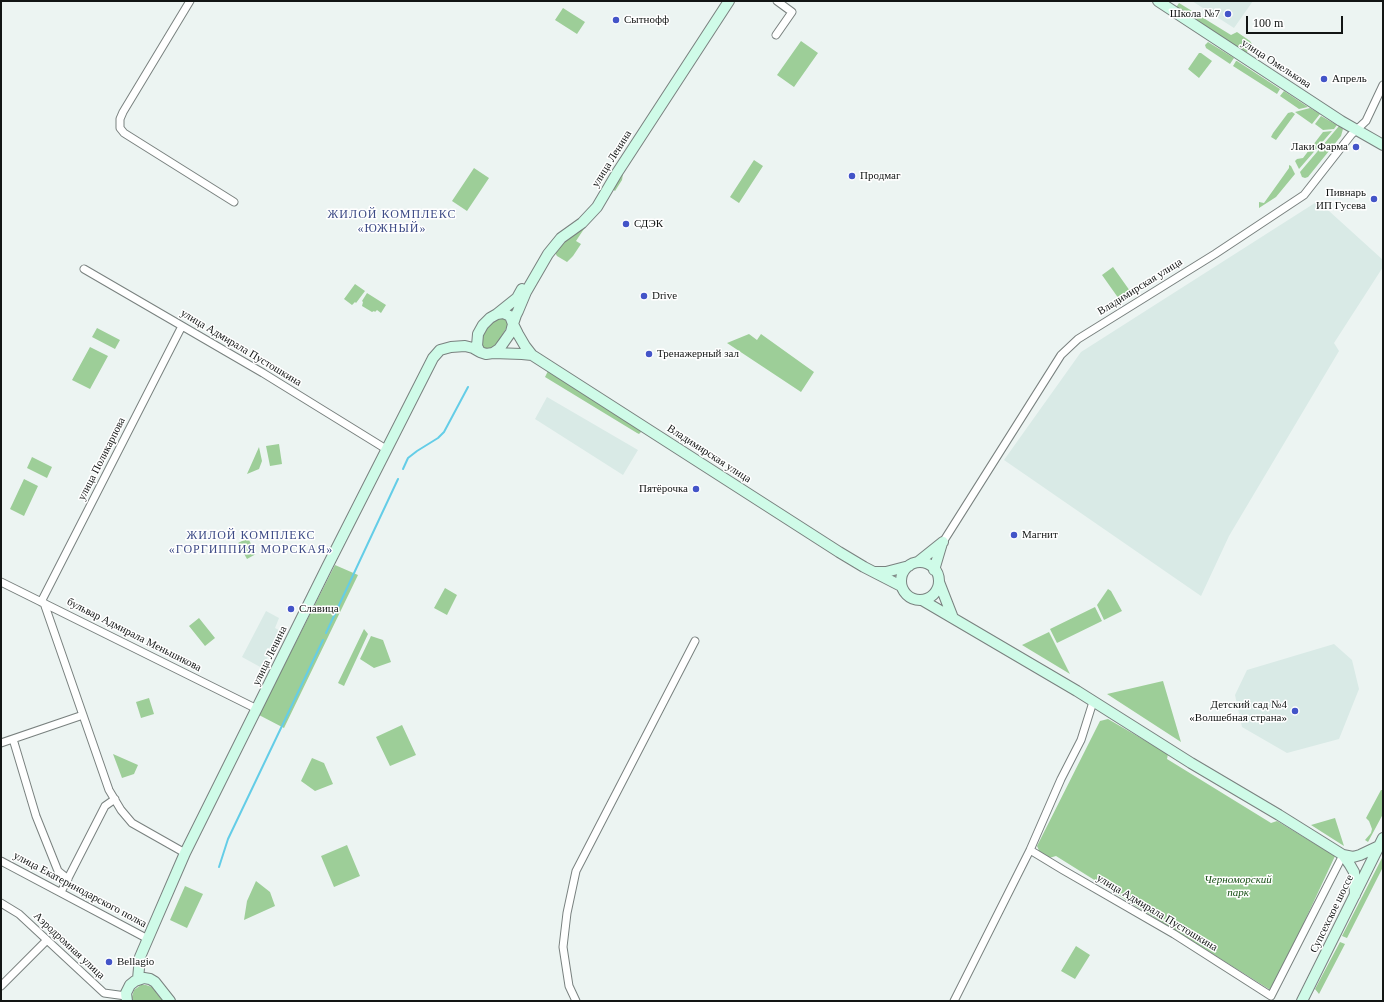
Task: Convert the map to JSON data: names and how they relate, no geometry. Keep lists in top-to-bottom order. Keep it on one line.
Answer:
{"streets":{"street":["улица Омелькова","улица Ленина","Владимирская улица","улица Адмирала Пустошкина","улица Поликарпова","бульвар Адмирала Меньшикова","улица Екатеринодарского полка","Супсехское шоссе","Аэродромная улица"]},"crossings":[["улица Омелькова","Владимирская улица"],["улица Ленина","Владимирская улица"],["улица Ленина","улица Адмирала Пустошкина"],["улица Ленина","бульвар Адмирала Меньшикова"],["улица Ленина","улица Екатеринодарского полка"],["улица Адмирала Пустошкина","улица Поликарпова"],["улица Поликарпова","бульвар Адмирала Меньшикова"]],"districts":["ЖИЛОЙ КОМПЛЕКС «ЮЖНЫЙ»","ЖИЛОЙ КОМПЛЕКС «ГОРГИППИЯ МОРСКАЯ»"],"parks":["Черноморский парк"],"places":["Школа №7","Сытнофф","Апрель","Лаки Фарма","Продмаг","Пивнарь ИП Гусева","СДЭК","Drive","Тренажерный зал","Пятёрочка","Магнит","Славица","Детский сад №4 «Волшебная страна»","Bellagio"],"scale_bar":"100 m"}
